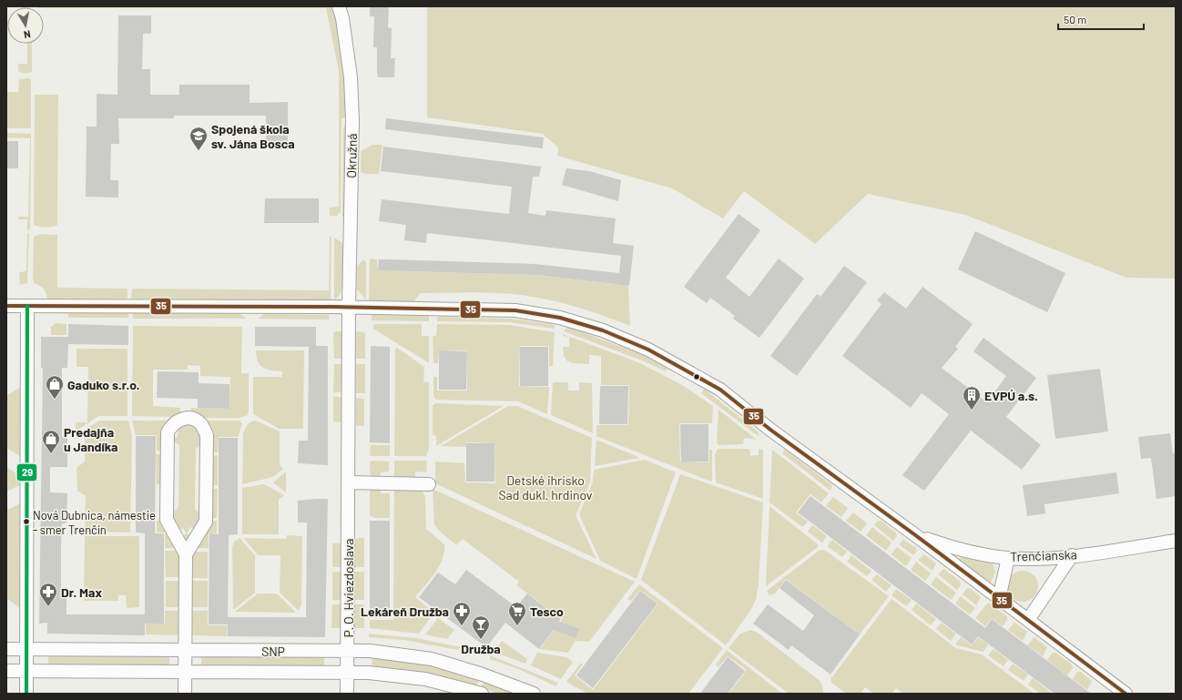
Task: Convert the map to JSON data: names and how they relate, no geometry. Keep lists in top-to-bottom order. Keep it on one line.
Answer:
{"streets":{"street":["Okružná","Trenčianska","P. O. Hviezdoslava","SNP"]},"crossings":[["Okružná","Trenčianska"],["Okružná","P. O. Hviezdoslava"],["Trenčianska","P. O. Hviezdoslava"],["P. O. Hviezdoslava","SNP"]],"parks":["Detské ihrisko Sad dukl. hrdinov"],"places":{"school or university":["Spojená škola sv. Jána Bosca"],"shop":["Gaduko s.r.o.","Predajňa u Jandíka"],"building":["EVPÚ a.s."],"other":["Nová Dubnica, námestie - smer Trenčín"],"pharmacy":["Dr. Max","Lekáreň Družba"],"supermarket":["Tesco"],"bar":["Družba"]},"lines":["transit line 35","transit line 29"],"scale_bar":"50 m","north":"bottom"}
